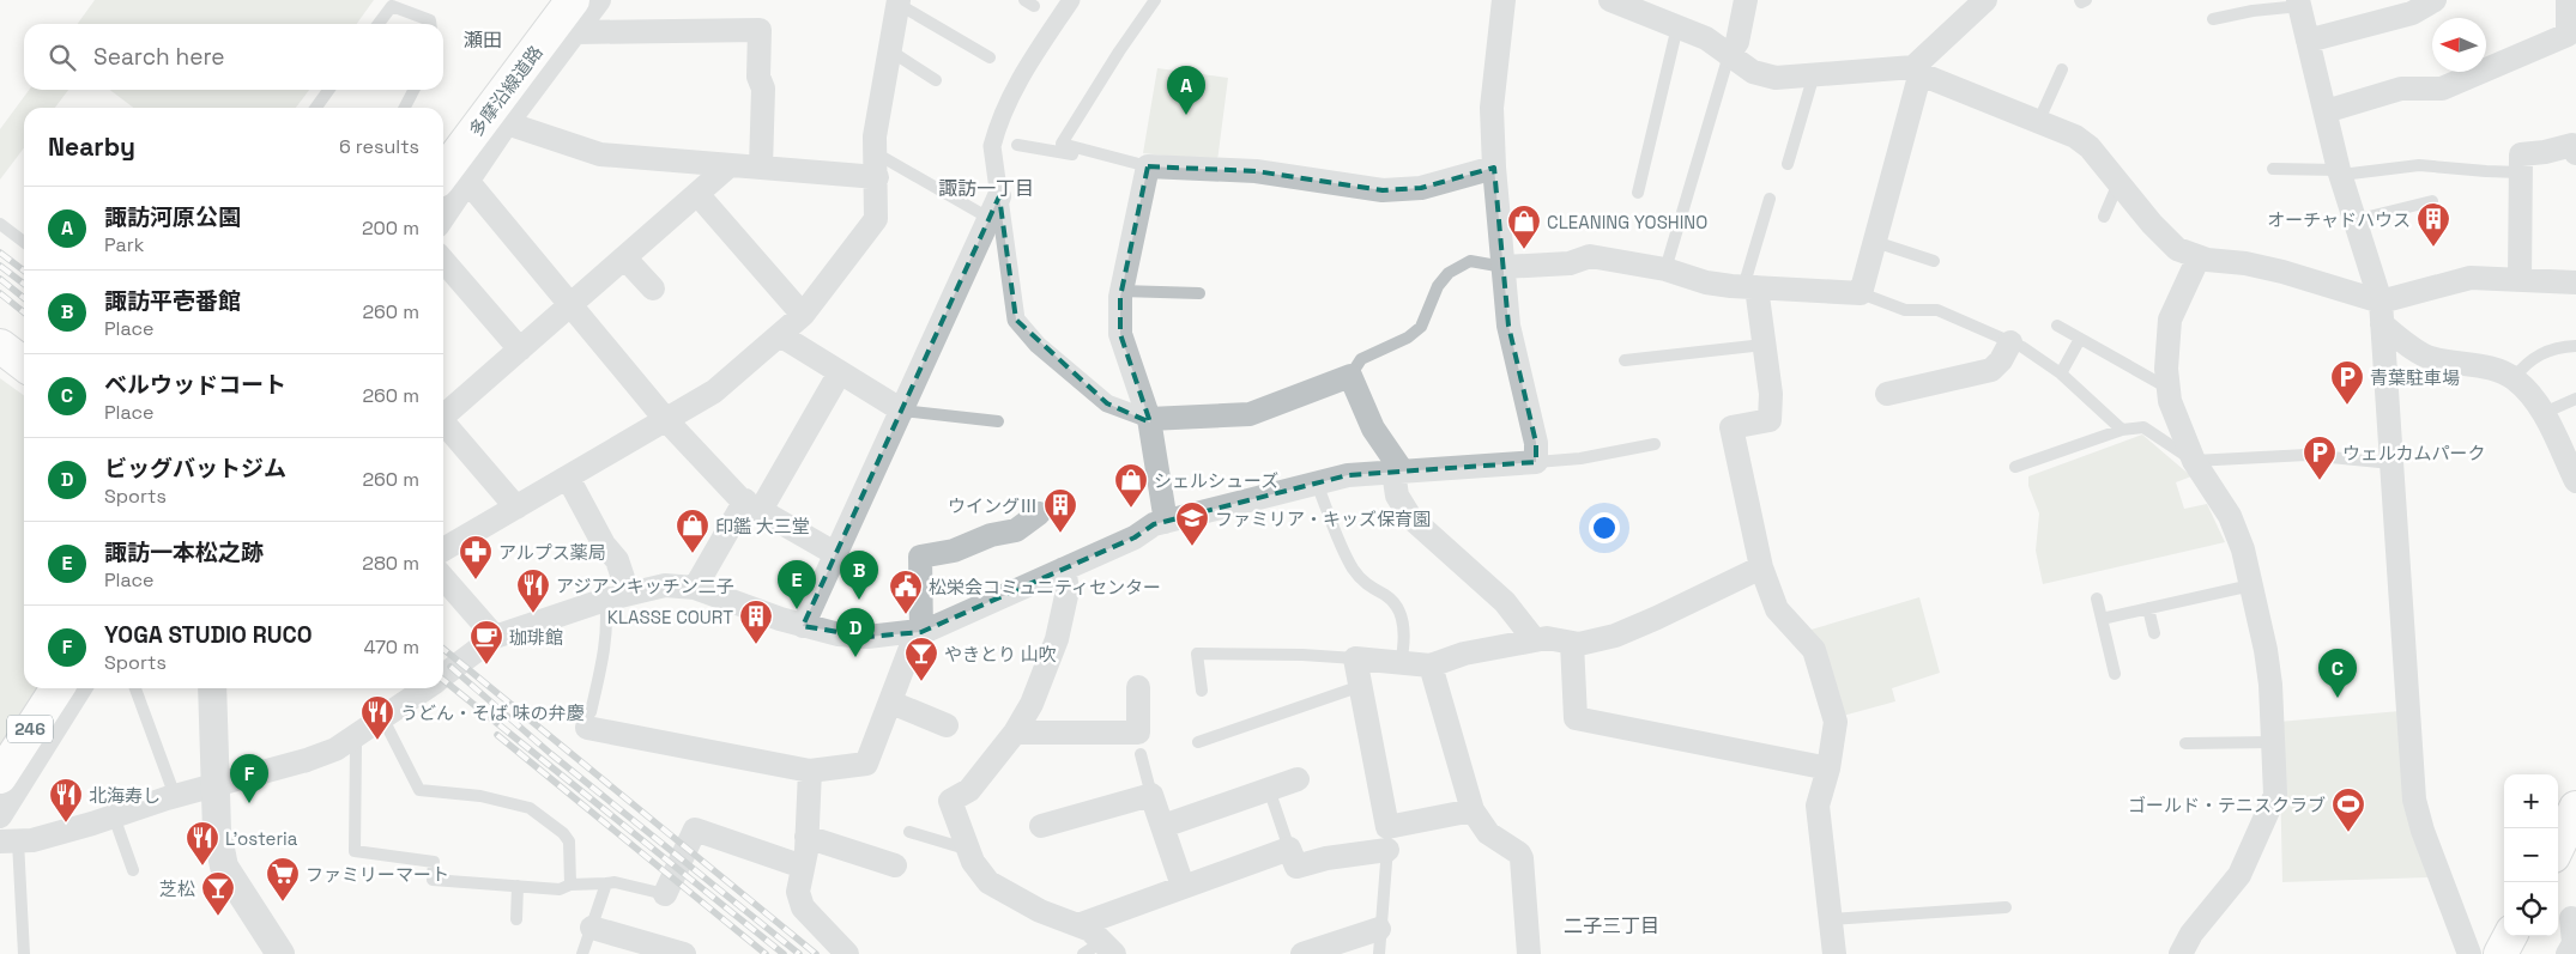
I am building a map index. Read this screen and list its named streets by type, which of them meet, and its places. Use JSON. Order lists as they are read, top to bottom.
{
  "streets": {
    "main road": ["多摩沿線道路", "246"]
  },
  "districts": ["瀬田", "諏訪一丁目", "二子三丁目"],
  "places": {
    "building": ["オーチャドハウス", "ウイングⅢ", "KLASSE COURT"],
    "shop": ["CLEANING YOSHINO", "シェルシューズ", "印鑑 大三堂"],
    "parking": ["青葉駐車場", "ウェルカムパーク"],
    "school or university": ["ファミリア・キッズ保育園"],
    "pharmacy": ["アルプス薬局"],
    "restaurant": [
      "アジアンキッチン二子",
      "うどん・そば 味の弁慶",
      "北海寿し",
      "L'osteria"
    ],
    "public building": ["松栄会コミュニティセンター"],
    "cafe": ["珈琲館"],
    "bar": ["やきとり 山吹", "芝松"],
    "sports": ["ゴールド・テニスクラブ"],
    "supermarket": ["ファミリーマート"]
  },
  "north": "left",
  "page": {
    "search": "Search here",
    "pins": [
      "A",
      "B",
      "E",
      "D",
      "C",
      "F"
    ],
    "heading": ["Nearby", "6 results"],
    "list": [
      {
        "mark": "A",
        "name": "諏訪河原公園",
        "note": "Park",
        "value": "200 m"
      },
      {
        "mark": "B",
        "name": "諏訪平壱番館",
        "note": "Place",
        "value": "260 m"
      },
      {
        "mark": "C",
        "name": "ベルウッドコート",
        "note": "Place",
        "value": "260 m"
      },
      {
        "mark": "D",
        "name": "ビッグバットジム",
        "note": "Sports",
        "value": "260 m"
      },
      {
        "mark": "E",
        "name": "諏訪一本松之跡",
        "note": "Place",
        "value": "280 m"
      },
      {
        "mark": "F",
        "name": "YOGA STUDIO RUCO",
        "note": "Sports",
        "value": "470 m"
      }
    ],
    "map_buttons": ["+", "−"]
  }
}
